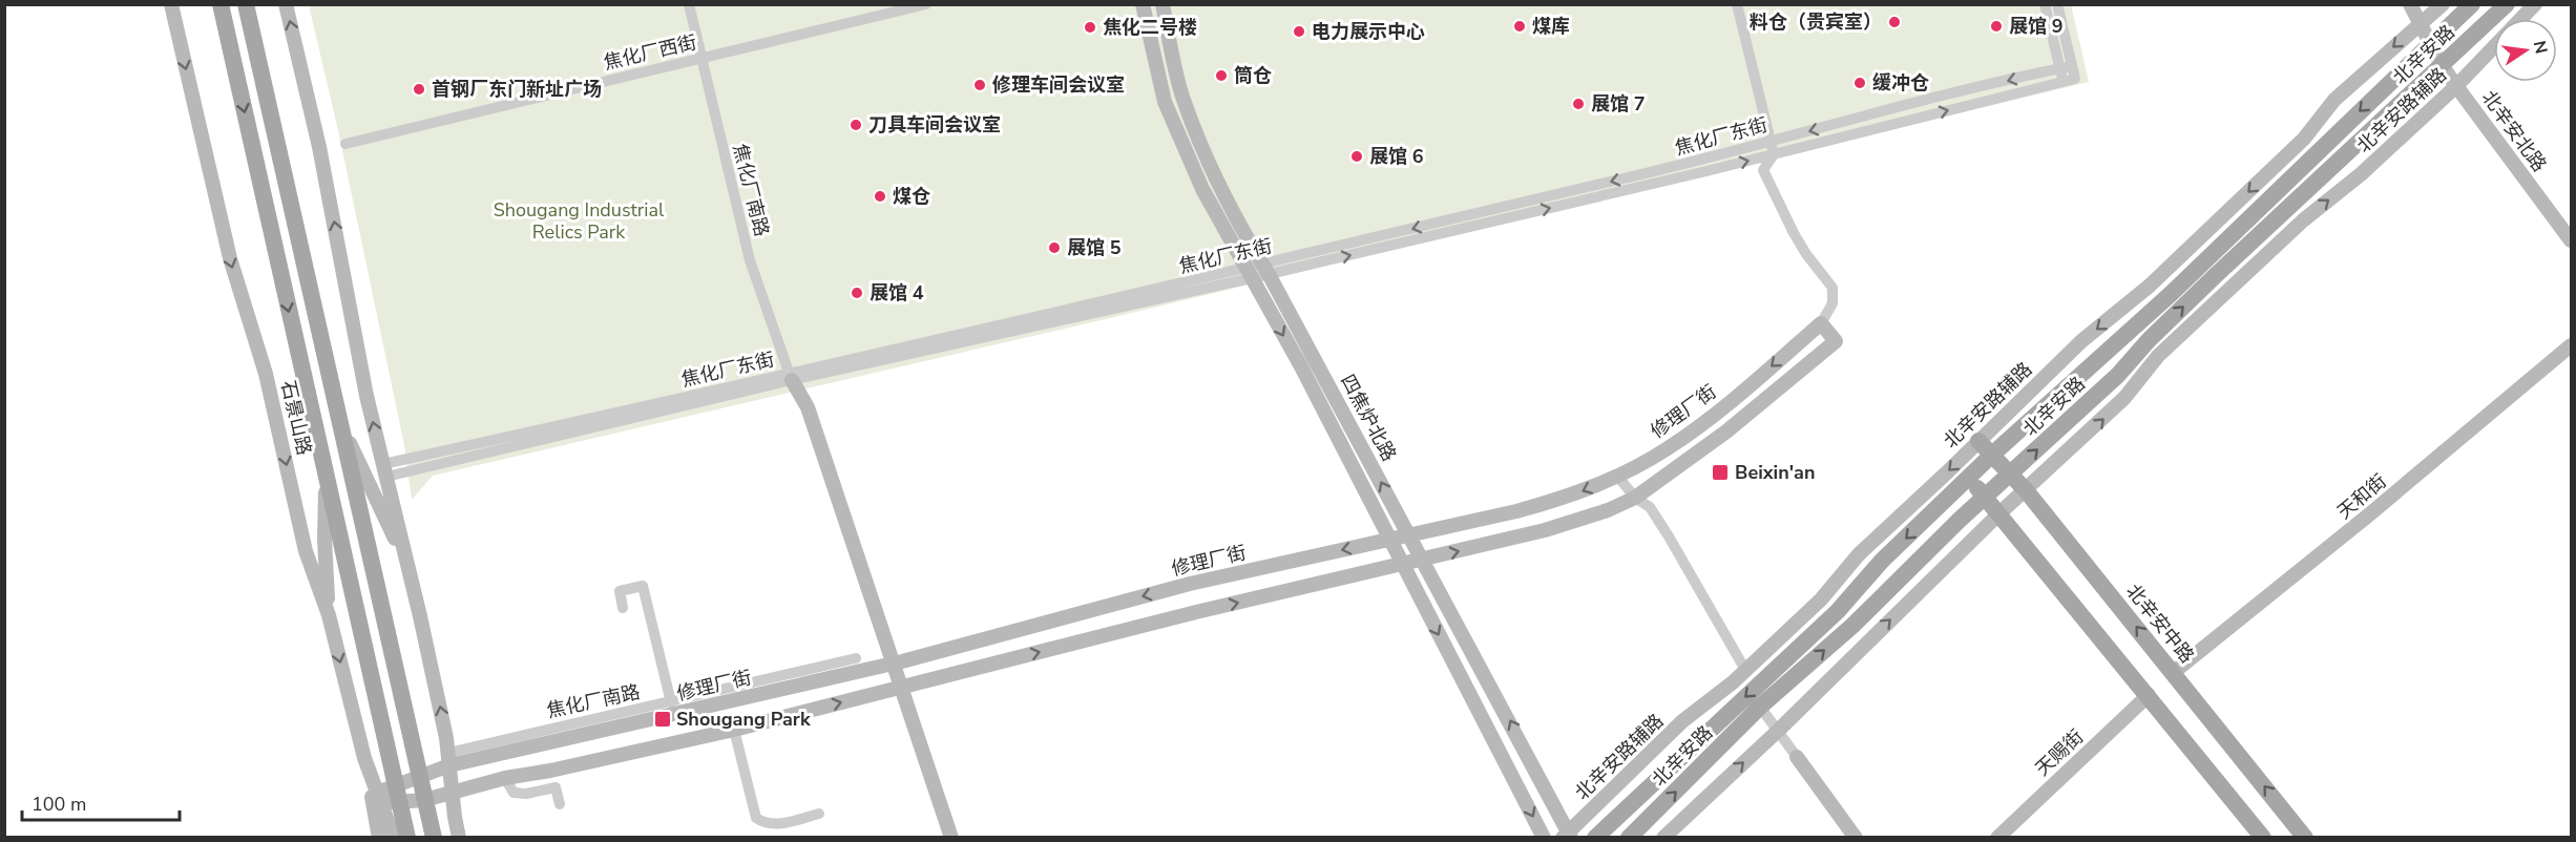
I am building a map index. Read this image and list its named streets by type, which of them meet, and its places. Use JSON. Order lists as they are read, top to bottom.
{
  "streets": {
    "main road": ["北辛安路", "石景山路", "北辛安中路"],
    "street": [
      "焦化厂西街",
      "北辛安路辅路",
      "北辛安北路",
      "焦化厂东街",
      "焦化厂南路",
      "修理厂街",
      "四焦炉北路",
      "天和街",
      "天赐街"
    ]
  },
  "crossings": [
    ["焦化厂西街", "焦化厂南路"],
    ["北辛安路", "北辛安北路"],
    ["北辛安路", "北辛安中路"],
    ["北辛安路辅路", "北辛安北路"],
    ["北辛安路辅路", "四焦炉北路"],
    ["北辛安路辅路", "北辛安中路"],
    ["焦化厂东街", "焦化厂南路"],
    ["焦化厂东街", "四焦炉北路"],
    ["焦化厂南路", "修理厂街"],
    ["修理厂街", "石景山路"],
    ["修理厂街", "四焦炉北路"],
    ["天和街", "北辛安中路"]
  ],
  "parks": ["Shougang Industrial Relics Park"],
  "places": {
    "other": [
      "料仓（贵宾室）",
      "煤库",
      "展馆 9",
      "焦化二号楼",
      "电力展示中心",
      "筒仓",
      "缓冲仓",
      "修理车间会议室",
      "首钢厂东门新址广场",
      "展馆 7",
      "刀具车间会议室",
      "展馆 6",
      "煤仓",
      "展馆 5",
      "展馆 4"
    ],
    "transit": ["Beixin'an", "Shougang Park"]
  },
  "scale_bar": "100 m",
  "north": "right"
}
